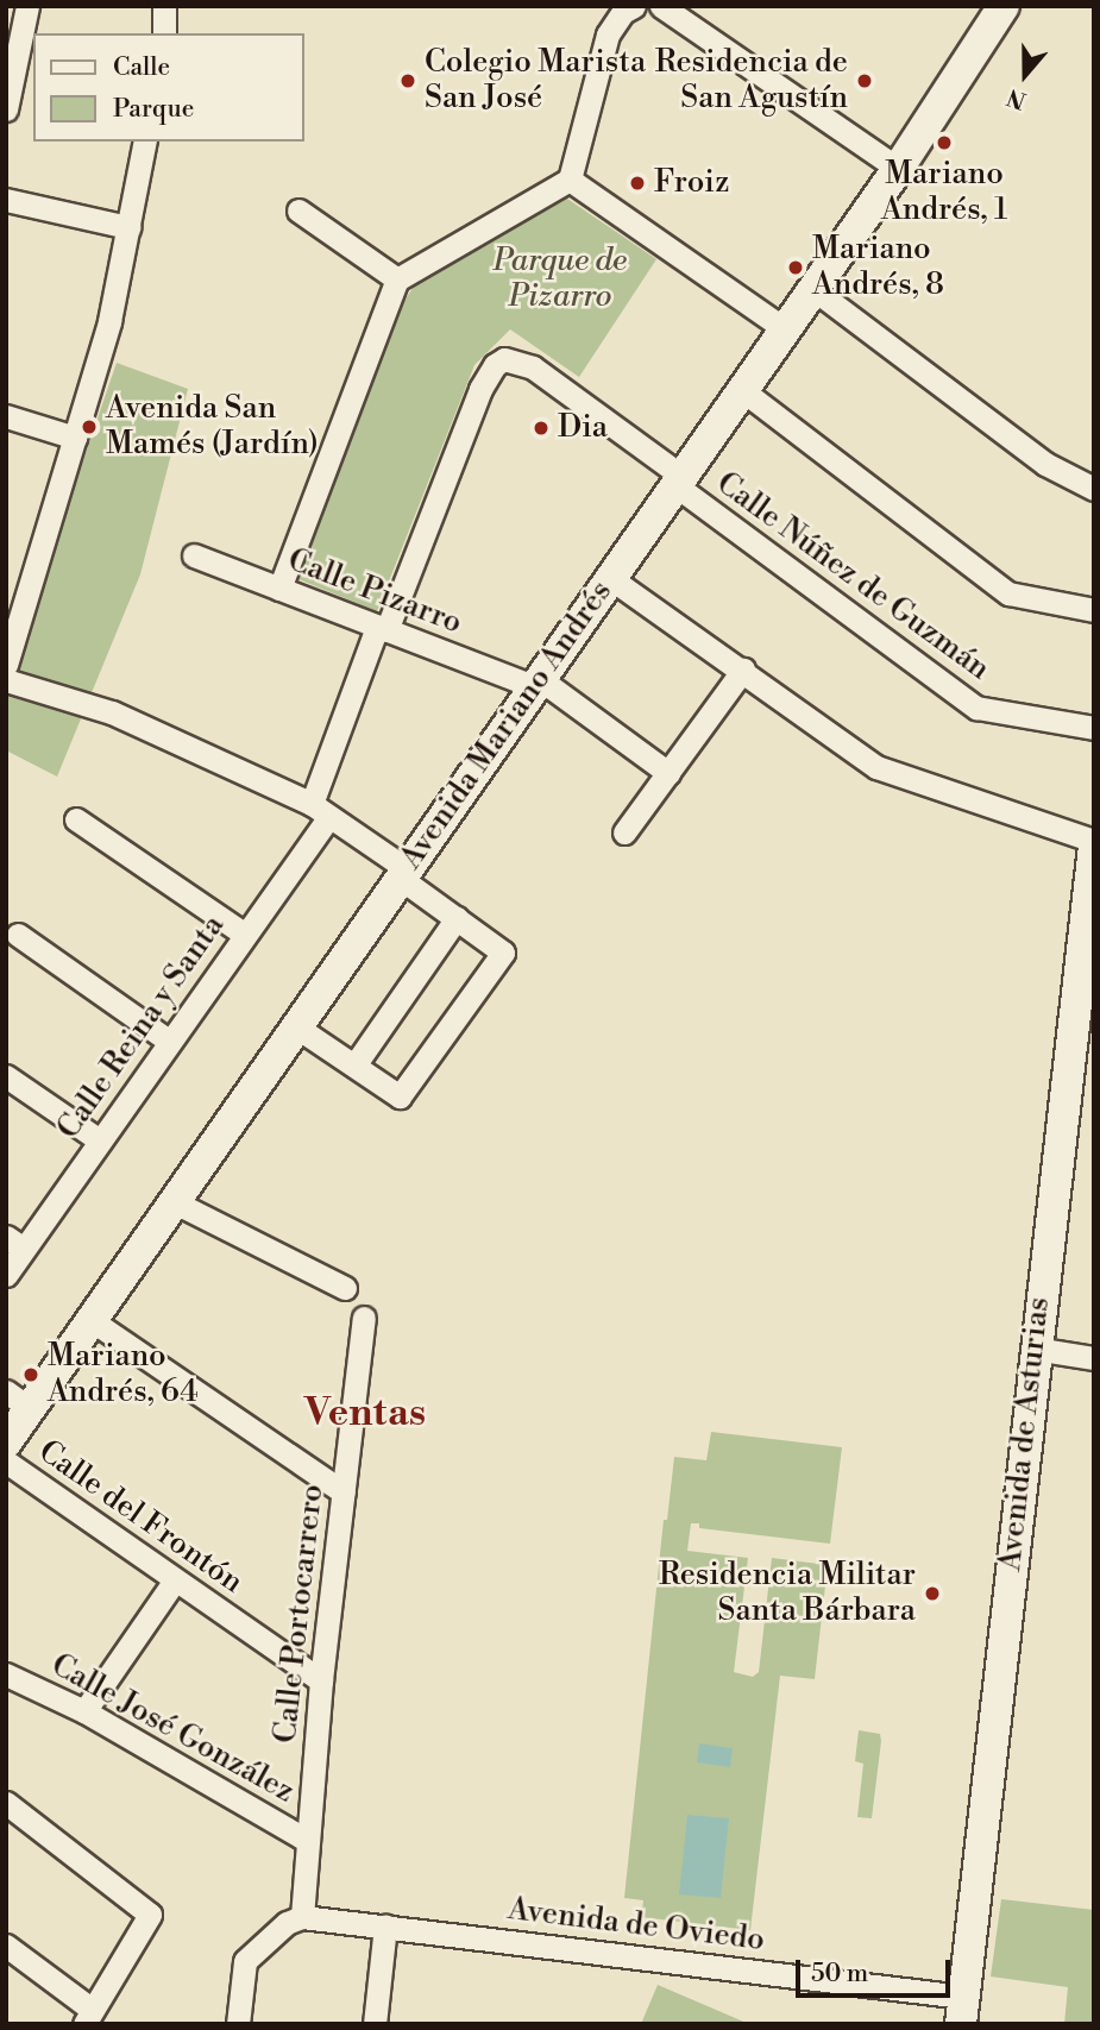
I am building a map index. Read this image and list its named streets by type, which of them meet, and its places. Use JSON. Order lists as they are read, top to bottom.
{
  "streets": {
    "main road": ["Avenida Mariano Andrés", "Avenida de Asturias"],
    "street": [
      "Calle Núñez de Guzmán",
      "Calle Pizarro",
      "Calle Reina y Santa",
      "Calle del Frontón",
      "Calle Portocarrero",
      "Calle José González",
      "Avenida de Oviedo"
    ]
  },
  "crossings": [
    ["Calle Núñez de Guzmán", "Avenida Mariano Andrés"],
    ["Calle Núñez de Guzmán", "Calle Reina y Santa"],
    ["Calle Pizarro", "Avenida Mariano Andrés"],
    ["Calle Pizarro", "Calle Reina y Santa"],
    ["Avenida de Asturias", "Avenida de Oviedo"],
    ["Calle del Frontón", "Calle Portocarrero"],
    ["Calle Portocarrero", "Calle José González"],
    ["Calle Portocarrero", "Avenida de Oviedo"]
  ],
  "districts": ["Ventas"],
  "parks": ["Parque de Pizarro"],
  "places": [
    "Colegio Marista San José",
    "Residencia de San Agustín",
    "Mariano Andrés, 1",
    "Froiz",
    "Mariano Andrés, 8",
    "Avenida San Mamés (Jardín)",
    "Dia",
    "Mariano Andrés, 64",
    "Residencia Militar Santa Bárbara"
  ],
  "legend": ["Calle", "Parque"],
  "scale_bar": "50 m",
  "north": "bottom"
}
